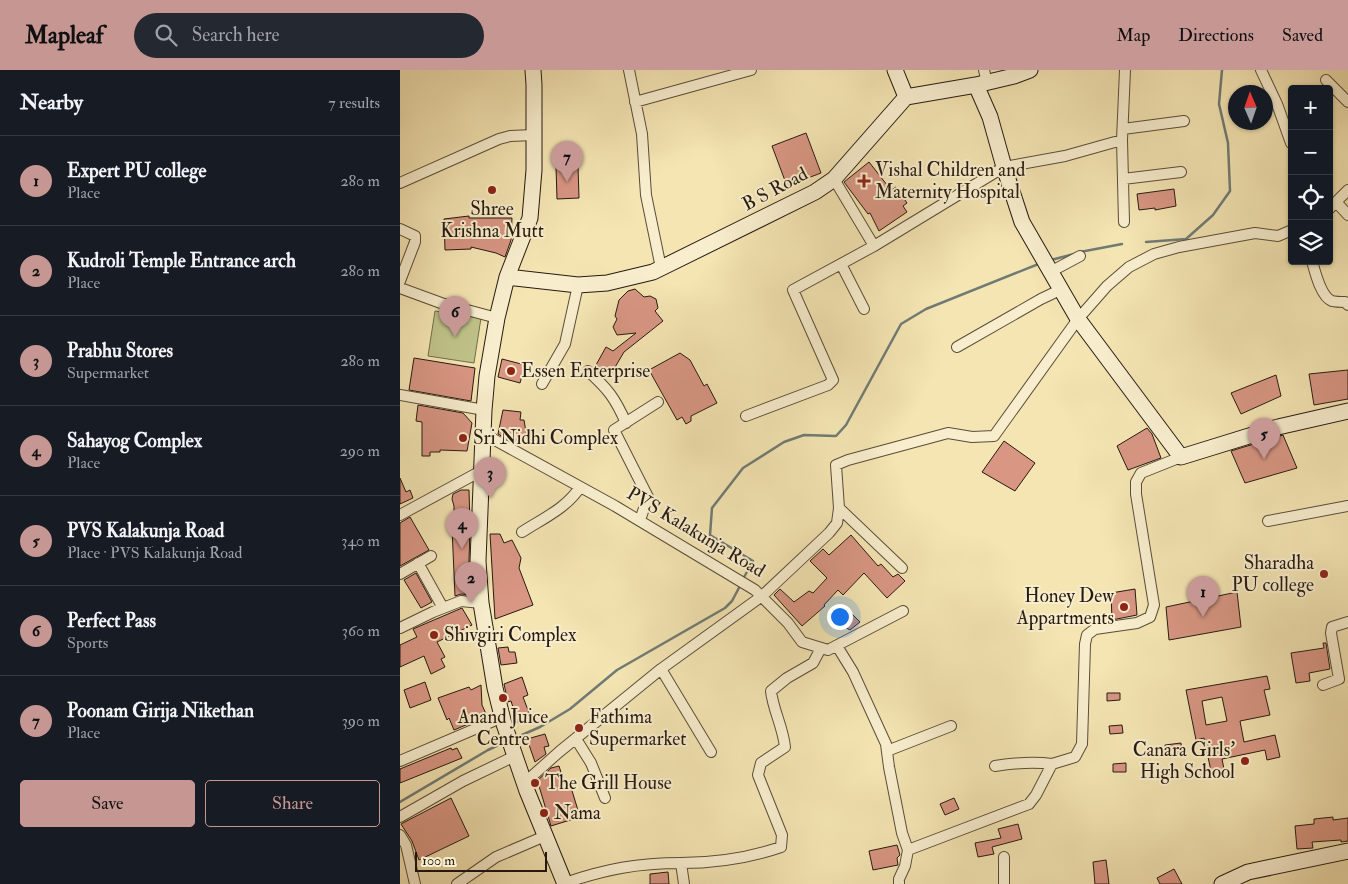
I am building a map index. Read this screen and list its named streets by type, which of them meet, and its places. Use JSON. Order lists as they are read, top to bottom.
{
  "streets": {
    "street": ["B S Road", "PVS Kalakunja Road"]
  },
  "places": {
    "health": ["Vishal Children and Maternity Hospital"],
    "other": [
      "Shree Krishna Mutt",
      "Essen Enterprise",
      "Sri Nidhi Complex",
      "Sharadha PU college",
      "Honey Dew Appartments",
      "Shivgiri Complex",
      "Anand Juice Centre",
      "Fathima Supermarket",
      "Canara Girls' High School",
      "The Grill House",
      "Nama"
    ]
  },
  "scale_bar": "100 m",
  "north": "top",
  "page": {
    "header": "Mapleaf",
    "search": "Search here",
    "nav": ["Map", "Directions", "Saved"],
    "heading": ["Nearby", "7 results"],
    "map_buttons": ["+", "−"],
    "list": [
      {
        "mark": "1",
        "name": "Expert PU college",
        "note": "Place",
        "value": "280 m"
      },
      {
        "mark": "2",
        "name": "Kudroli Temple Entrance arch",
        "note": "Place",
        "value": "280 m"
      },
      {
        "mark": "3",
        "name": "Prabhu Stores",
        "note": "Supermarket",
        "value": "280 m"
      },
      {
        "mark": "4",
        "name": "Sahayog Complex",
        "note": "Place",
        "value": "290 m"
      },
      {
        "mark": "5",
        "name": "PVS Kalakunja Road",
        "note": "Place · PVS Kalakunja Road",
        "value": "340 m"
      },
      {
        "mark": "6",
        "name": "Perfect Pass",
        "note": "Sports",
        "value": "360 m"
      },
      {
        "mark": "7",
        "name": "Poonam Girija Nikethan",
        "note": "Place",
        "value": "390 m"
      }
    ],
    "pins": [
      "7",
      "6",
      "5",
      "3",
      "4",
      "2",
      "1"
    ],
    "buttons": ["Save", "Share"],
    "scale": "100 m"
  }
}
